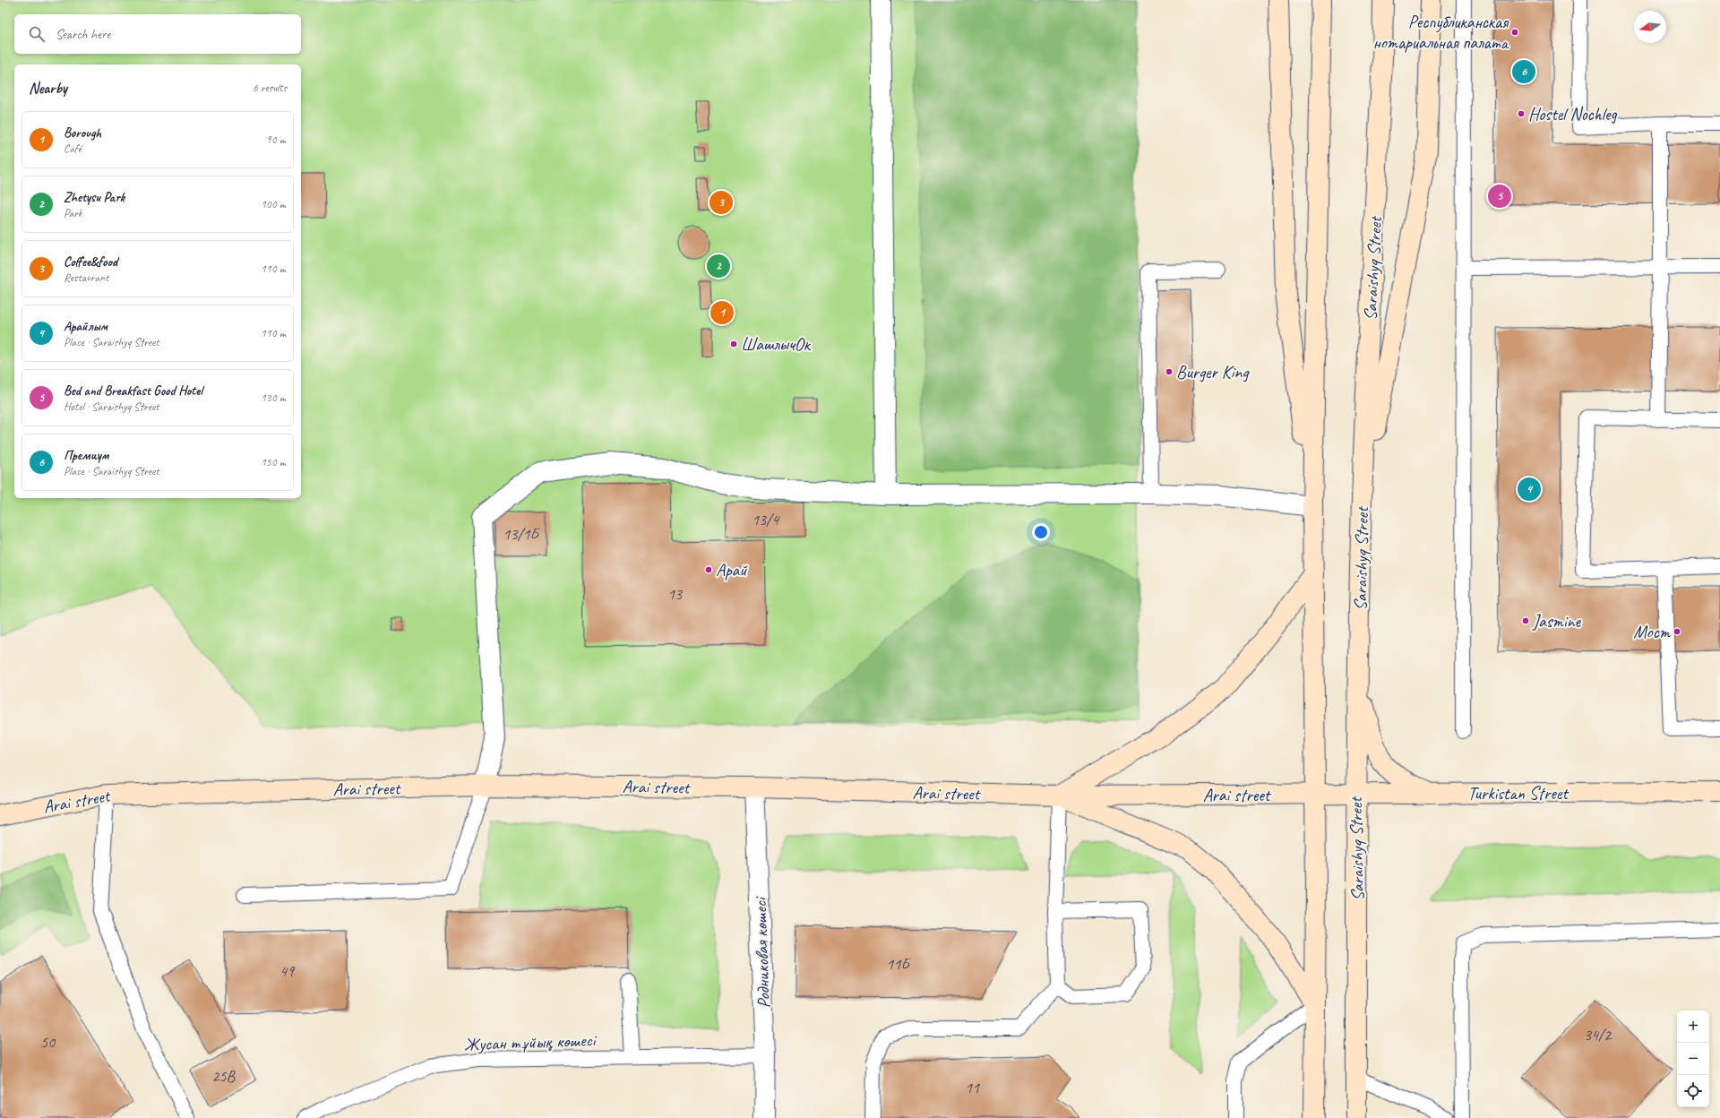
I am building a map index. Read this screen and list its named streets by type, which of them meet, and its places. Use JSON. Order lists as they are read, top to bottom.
{
  "streets": {
    "main road": ["Saraishyq Street", "Arai street", "Turkistan Street"],
    "street": ["Родниковая көшесі"],
    "lane": ["Жусан тұйық көшесі"]
  },
  "crossings": [
    ["Saraishyq Street", "Turkistan Street"],
    ["Arai street", "Turkistan Street"],
    ["Arai street", "Родниковая көшесі"],
    ["Родниковая көшесі", "Жусан тұйық көшесі"]
  ],
  "places": [
    "Республиканская нотариальная палата",
    "Hostel Nochleg",
    "ШашлычОк",
    "Burger King",
    "Арай",
    "Jasmine",
    "Мост"
  ],
  "house_numbers": [
    "13/4",
    "13/1Б",
    "13",
    "11Б",
    "49",
    "34/2",
    "50",
    "25В",
    "11"
  ],
  "north": "left",
  "page": {
    "search": "Search here",
    "pins": [
      "6",
      "5",
      "3",
      "2",
      "1",
      "4"
    ],
    "heading": ["Nearby", "6 results"],
    "list": [
      {
        "mark": "1",
        "name": "Borough",
        "note": "Café",
        "value": "90 m"
      },
      {
        "mark": "2",
        "name": "Zhetysu Park",
        "note": "Park",
        "value": "100 m"
      },
      {
        "mark": "3",
        "name": "Coffee&food",
        "note": "Restaurant",
        "value": "110 m"
      },
      {
        "mark": "4",
        "name": "Арайлым",
        "note": "Place · Saraishyq Street",
        "value": "110 m"
      },
      {
        "mark": "5",
        "name": "Bed and Breakfast Good Hotel",
        "note": "Hotel · Saraishyq Street",
        "value": "130 m"
      },
      {
        "mark": "6",
        "name": "Премиум",
        "note": "Place · Saraishyq Street",
        "value": "150 m"
      }
    ],
    "map_buttons": ["+", "−"]
  }
}
